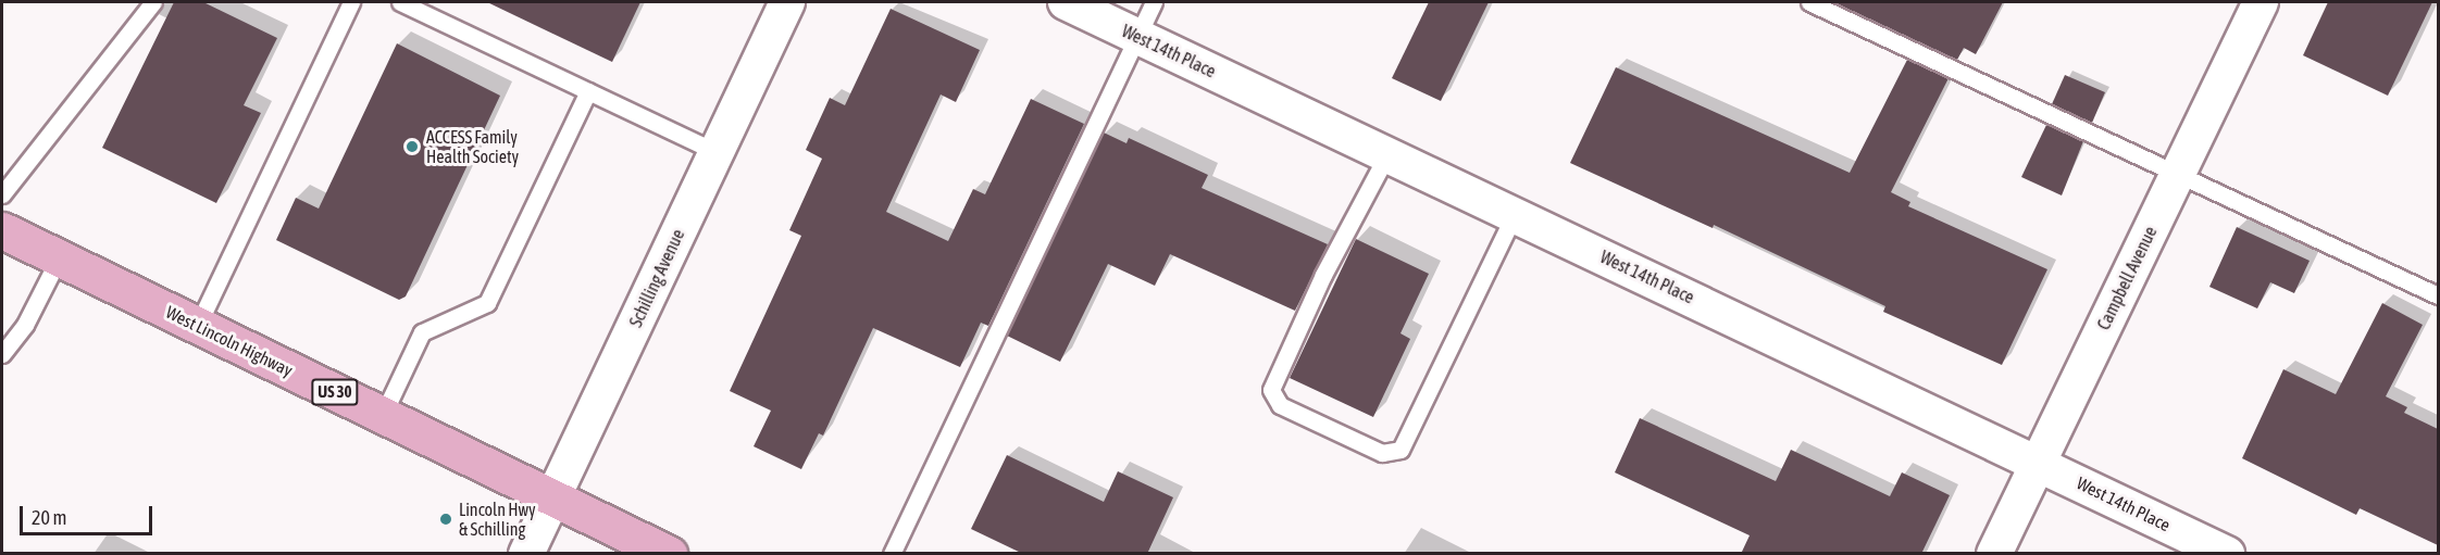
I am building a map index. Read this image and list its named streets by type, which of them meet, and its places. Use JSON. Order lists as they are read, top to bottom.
{
  "streets": {
    "main road": ["West Lincoln Highway", "US 30"],
    "street": ["West 14th Place", "Schilling Avenue", "Campbell Avenue"]
  },
  "crossings": [
    ["West 14th Place", "Campbell Avenue"],
    ["Schilling Avenue", "West Lincoln Highway"]
  ],
  "places": ["ACCESS Family Health Society", "Lincoln Hwy & Schilling"],
  "scale_bar": "20 m"
}
